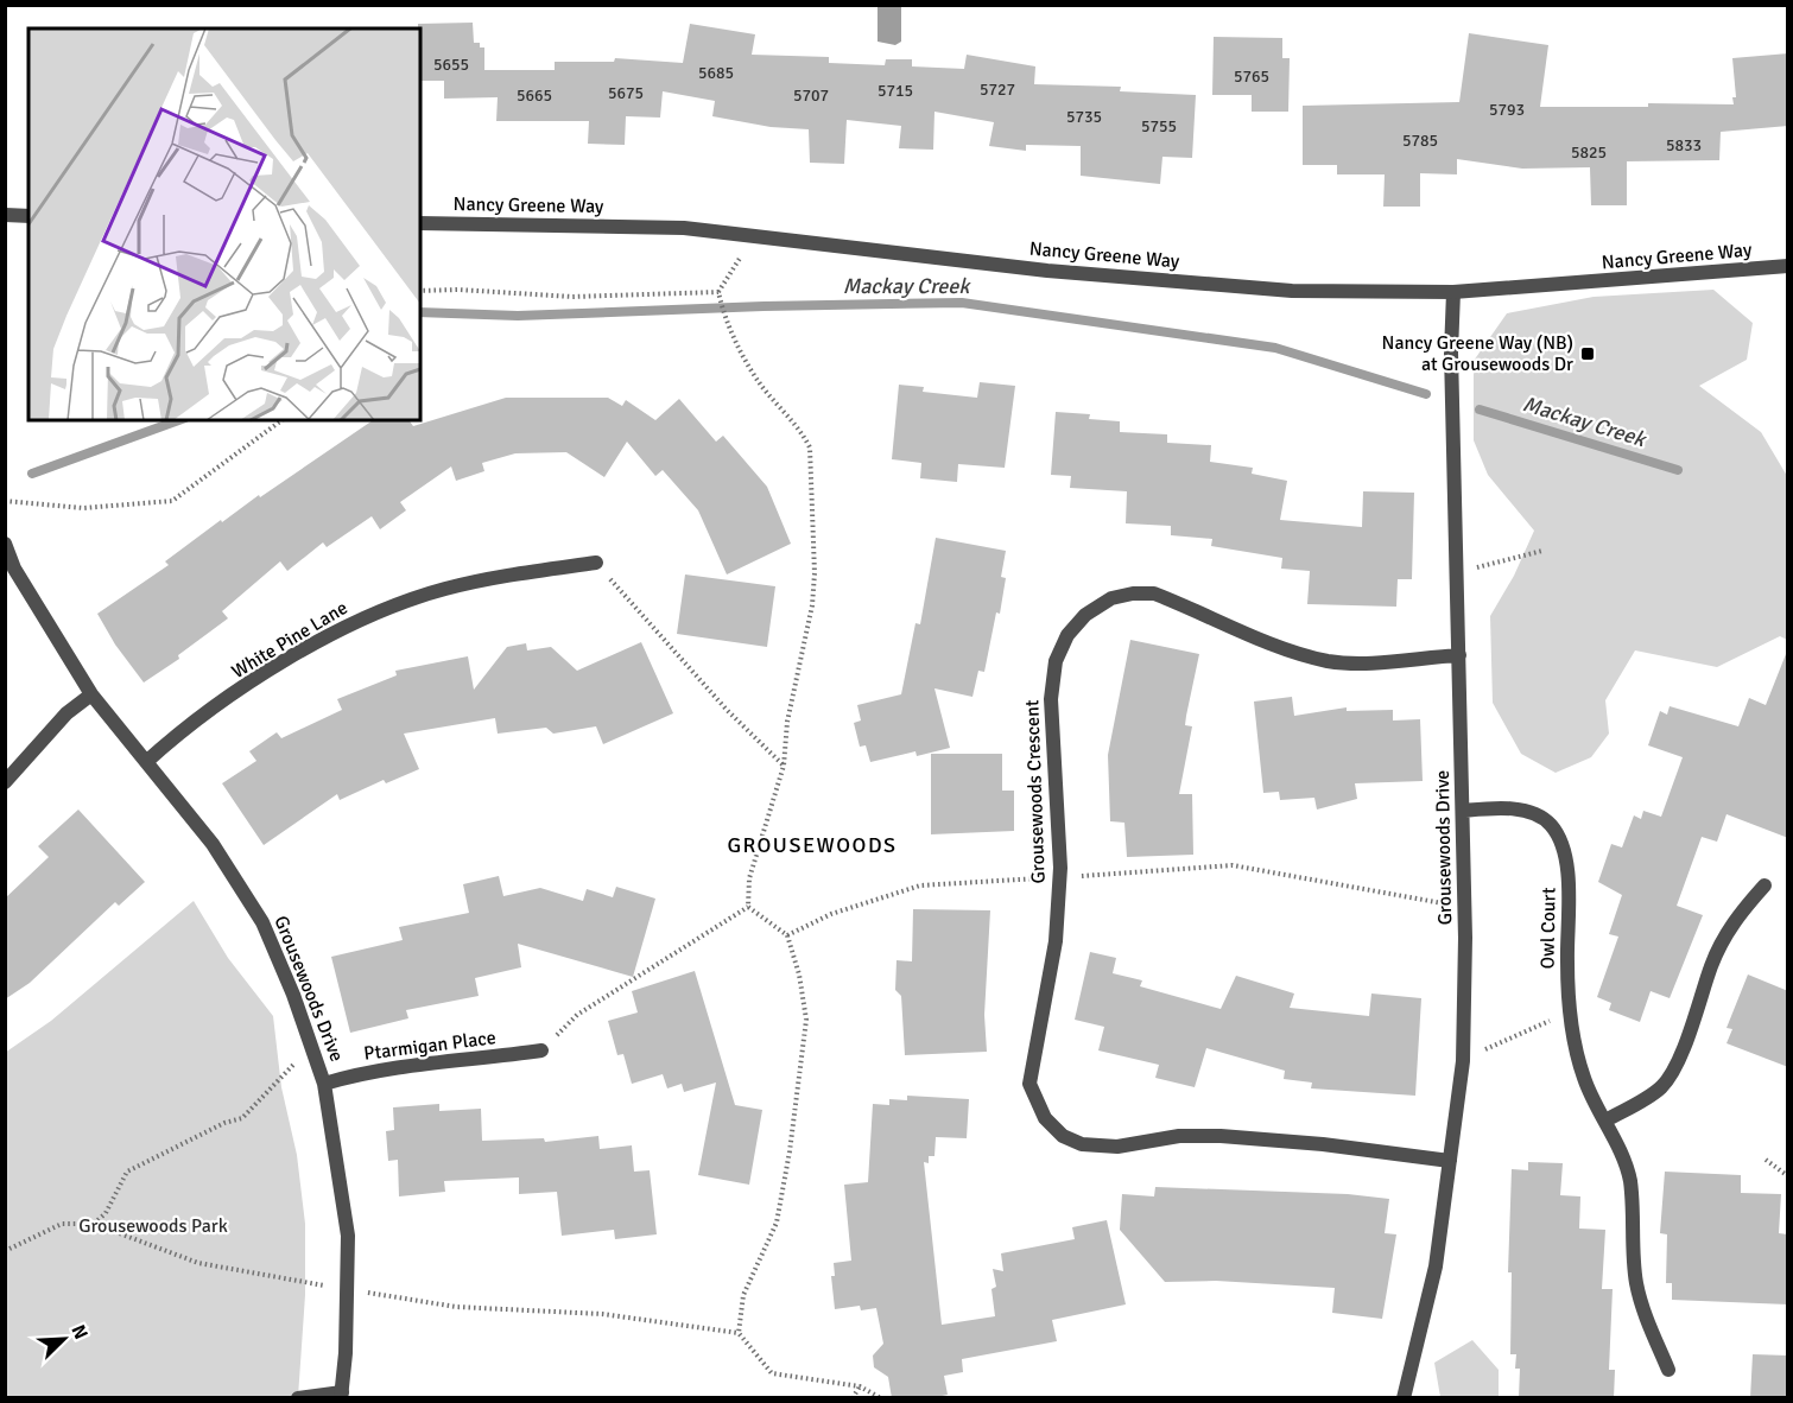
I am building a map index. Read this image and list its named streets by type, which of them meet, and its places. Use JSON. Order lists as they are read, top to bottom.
{
  "streets": {
    "street": [
      "Nancy Greene Way",
      "White Pine Lane",
      "Grousewoods Crescent",
      "Grousewoods Drive",
      "Owl Court",
      "Ptarmigan Place"
    ]
  },
  "crossings": [
    ["Nancy Greene Way", "Grousewoods Drive"],
    ["White Pine Lane", "Grousewoods Drive"],
    ["Grousewoods Crescent", "Grousewoods Drive"],
    ["Grousewoods Drive", "Owl Court"],
    ["Grousewoods Drive", "Ptarmigan Place"]
  ],
  "districts": ["GROUSEWOODS"],
  "water": ["Mackay Creek"],
  "parks": ["Grousewoods Park"],
  "places": {
    "transit": ["Nancy Greene Way (NB) at Grousewoods Dr"]
  },
  "house_numbers": [
    "5655",
    "5685",
    "5765",
    "5727",
    "5715",
    "5675",
    "5665",
    "5707",
    "5793",
    "5735",
    "5755",
    "5785",
    "5833",
    "5825"
  ],
  "north": "top right"
}
